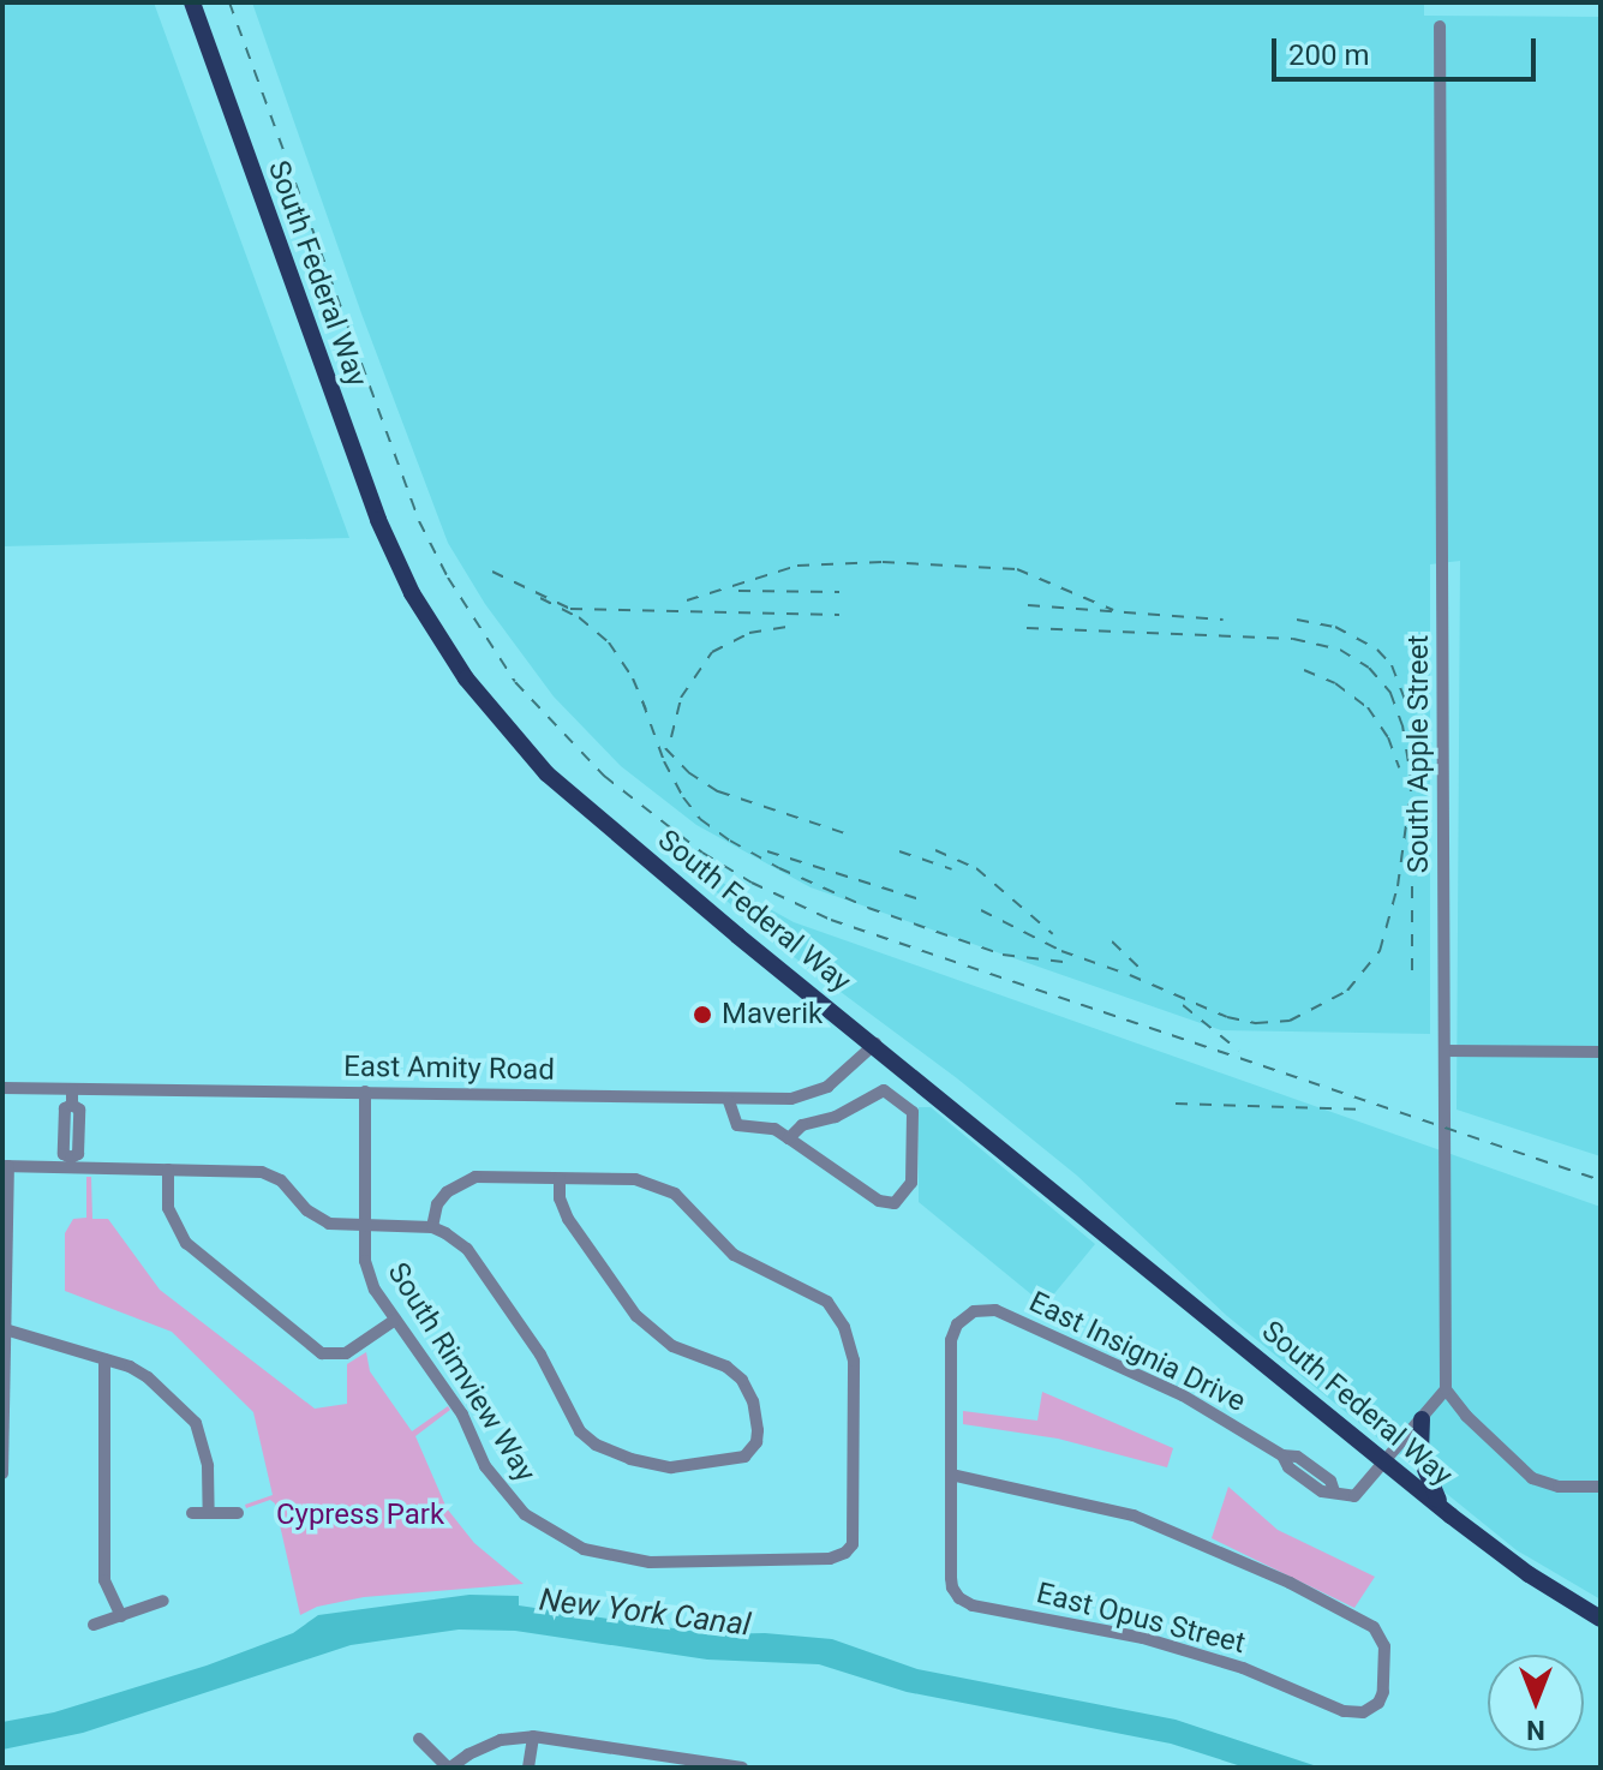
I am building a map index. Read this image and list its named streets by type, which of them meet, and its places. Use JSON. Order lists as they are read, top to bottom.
{
  "streets": {
    "main road": ["South Federal Way"],
    "street": [
      "South Apple Street",
      "East Amity Road",
      "East Insignia Drive",
      "South Rimview Way",
      "East Opus Street"
    ]
  },
  "crossings": [
    ["South Federal Way", "East Amity Road"],
    ["South Federal Way", "East Insignia Drive"],
    ["East Amity Road", "South Rimview Way"],
    ["East Insignia Drive", "East Opus Street"]
  ],
  "water": ["New York Canal"],
  "parks": ["Cypress Park"],
  "places": ["Maverik"],
  "scale_bar": "200 m",
  "north": "bottom"
}
